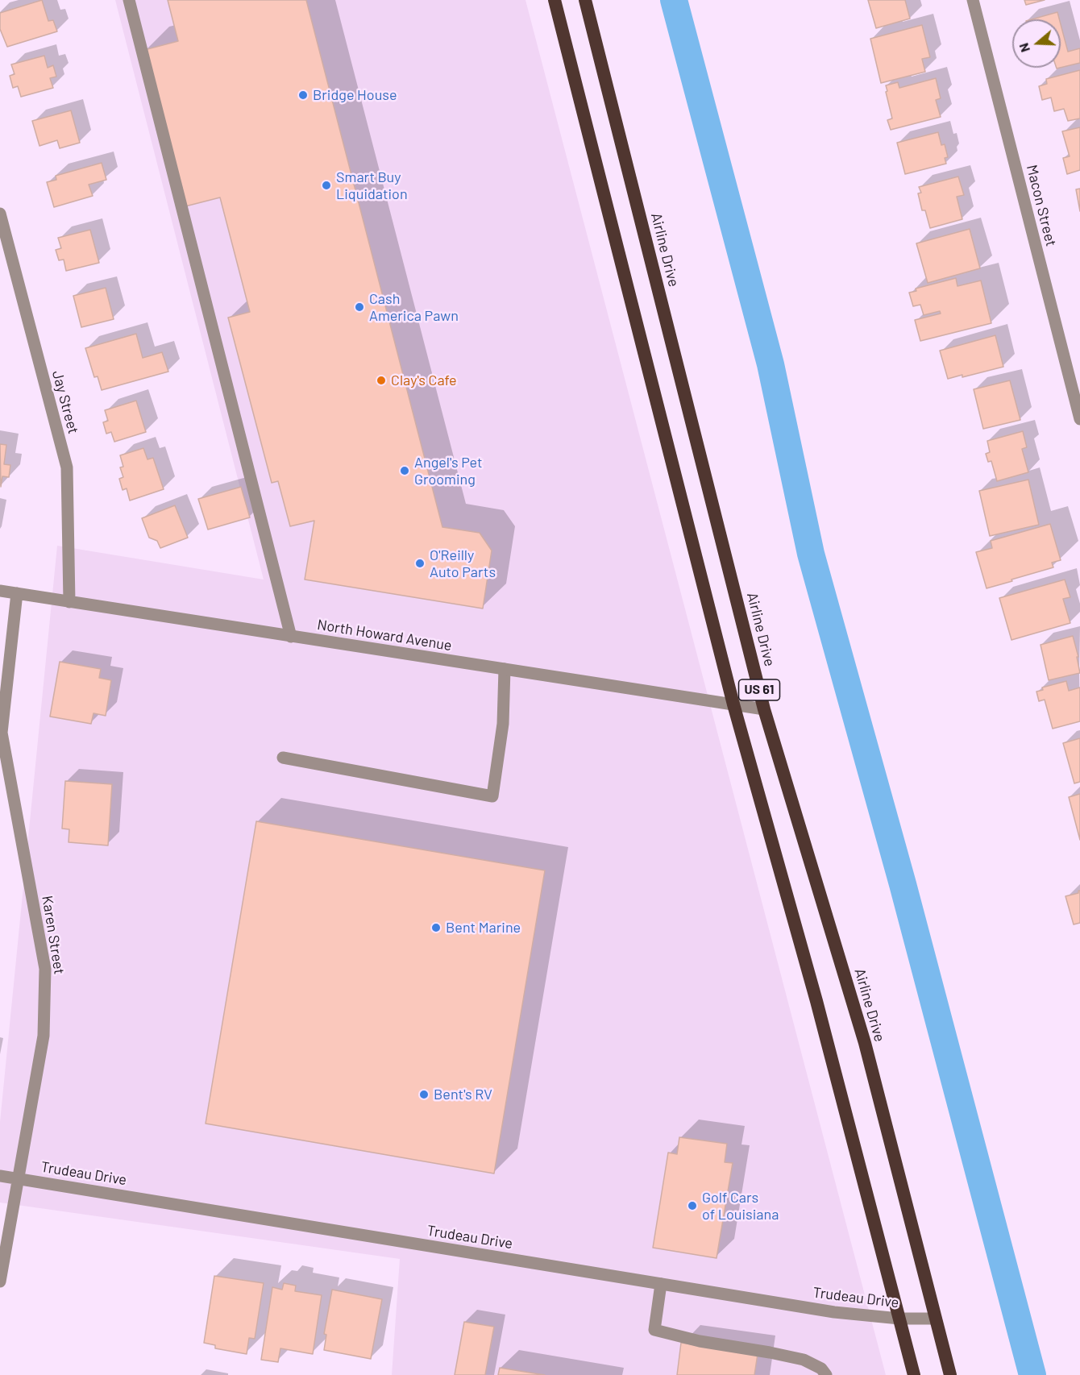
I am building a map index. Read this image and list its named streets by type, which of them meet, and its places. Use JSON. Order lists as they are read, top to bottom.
{
  "streets": {
    "highway": ["Airline Drive", "US 61"],
    "street": [
      "Macon Street",
      "Jay Street",
      "North Howard Avenue",
      "Karen Street",
      "Trudeau Drive"
    ]
  },
  "crossings": [
    ["Airline Drive", "North Howard Avenue"],
    ["Airline Drive", "Trudeau Drive"],
    ["Jay Street", "North Howard Avenue"],
    ["North Howard Avenue", "US 61"],
    ["North Howard Avenue", "Karen Street"],
    ["US 61", "Trudeau Drive"],
    ["Karen Street", "Trudeau Drive"]
  ],
  "places": [
    "Bridge House",
    "Smart Buy Liquidation",
    "Cash America Pawn",
    "Clay's Cafe",
    "Angel's Pet Grooming",
    "O'Reilly Auto Parts",
    "Bent Marine",
    "Bent's RV",
    "Golf Cars of Louisiana"
  ],
  "north": "left"
}
